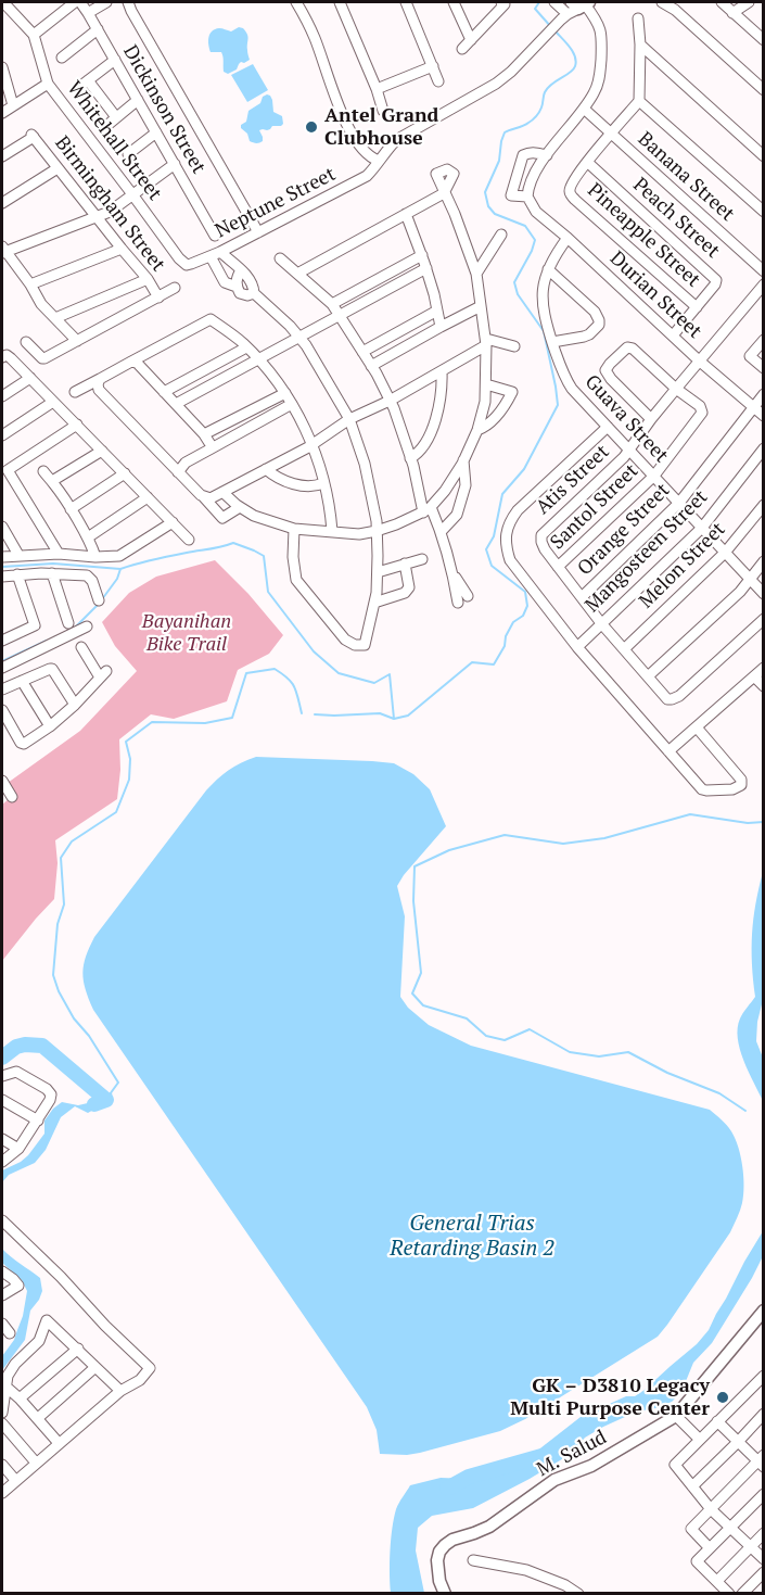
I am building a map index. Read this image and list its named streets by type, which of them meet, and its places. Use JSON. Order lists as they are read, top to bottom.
{
  "streets": {
    "street": [
      "Dickinson Street",
      "Whitehall Street",
      "Banana Street",
      "Neptune Street",
      "Birmingham Street",
      "Peach Street",
      "Pineapple Street",
      "Durian Street",
      "Guava Street",
      "Atis Street",
      "Santol Street",
      "Orange Street",
      "Mangosteen Street",
      "Melon Street",
      "M. Salud"
    ]
  },
  "crossings": [
    ["Whitehall Street", "Neptune Street"],
    ["Banana Street", "Pineapple Street"],
    ["Peach Street", "Pineapple Street"],
    ["Peach Street", "Durian Street"],
    ["Durian Street", "Guava Street"],
    ["Durian Street", "Atis Street"],
    ["Durian Street", "Orange Street"],
    ["Guava Street", "Atis Street"],
    ["Guava Street", "Santol Street"],
    ["Guava Street", "Orange Street"],
    ["Guava Street", "Mangosteen Street"],
    ["Guava Street", "Melon Street"],
    ["Atis Street", "Santol Street"],
    ["Atis Street", "Orange Street"],
    ["Atis Street", "Mangosteen Street"],
    ["Atis Street", "Melon Street"]
  ],
  "water": ["General Trias Retarding Basin 2"],
  "parks": ["Bayanihan Bike Trail"],
  "places": ["Antel Grand Clubhouse", "GK – D3810 Legacy Multi Purpose Center"]
}
